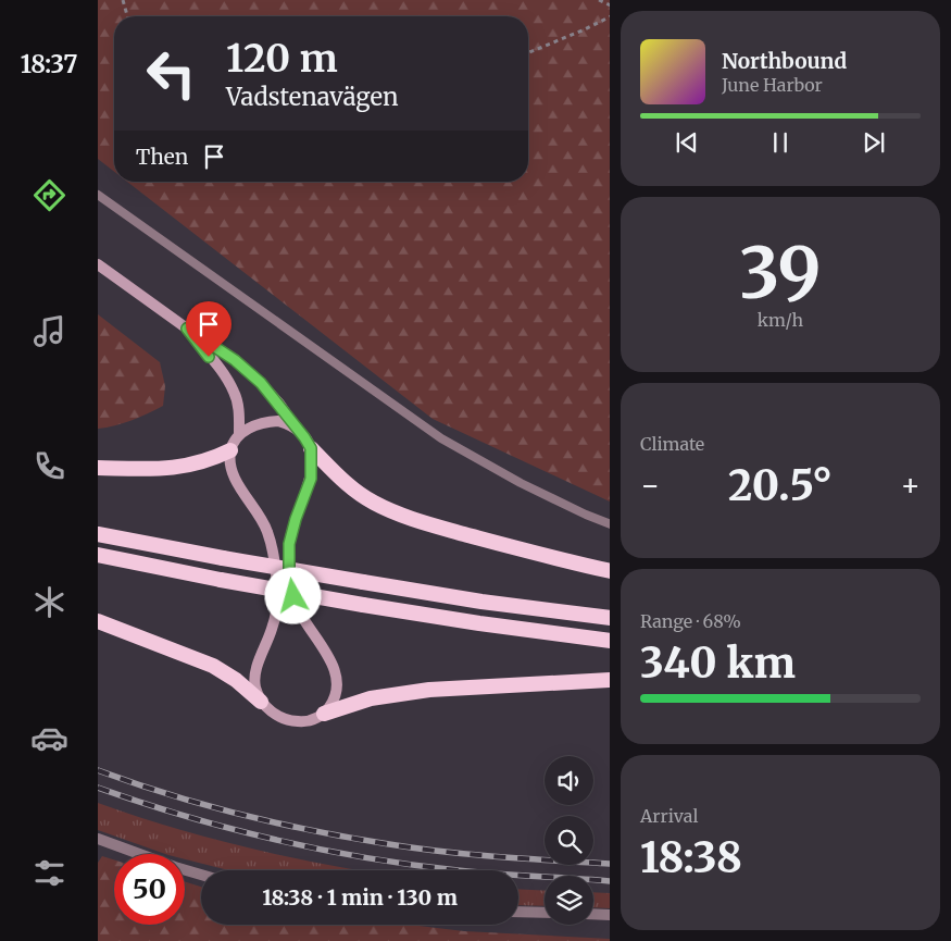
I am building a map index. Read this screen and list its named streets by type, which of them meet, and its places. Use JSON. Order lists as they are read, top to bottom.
{
  "page": {
    "tabs": "18:37",
    "turn": ["120 m", "Vadstenavägen"],
    "song": ["Northbound", "June Harbor"],
    "then": "Then",
    "tile": [
      ["39", "km/h"],
      "Climate",
      ["Range · 68%", "340 km"],
      ["Arrival", "18:38"]
    ],
    "heat": ["−", "20.5°", "+"],
    "limit": "50",
    "trip": "18:38 · 1 min · 130 m"
  }
}
